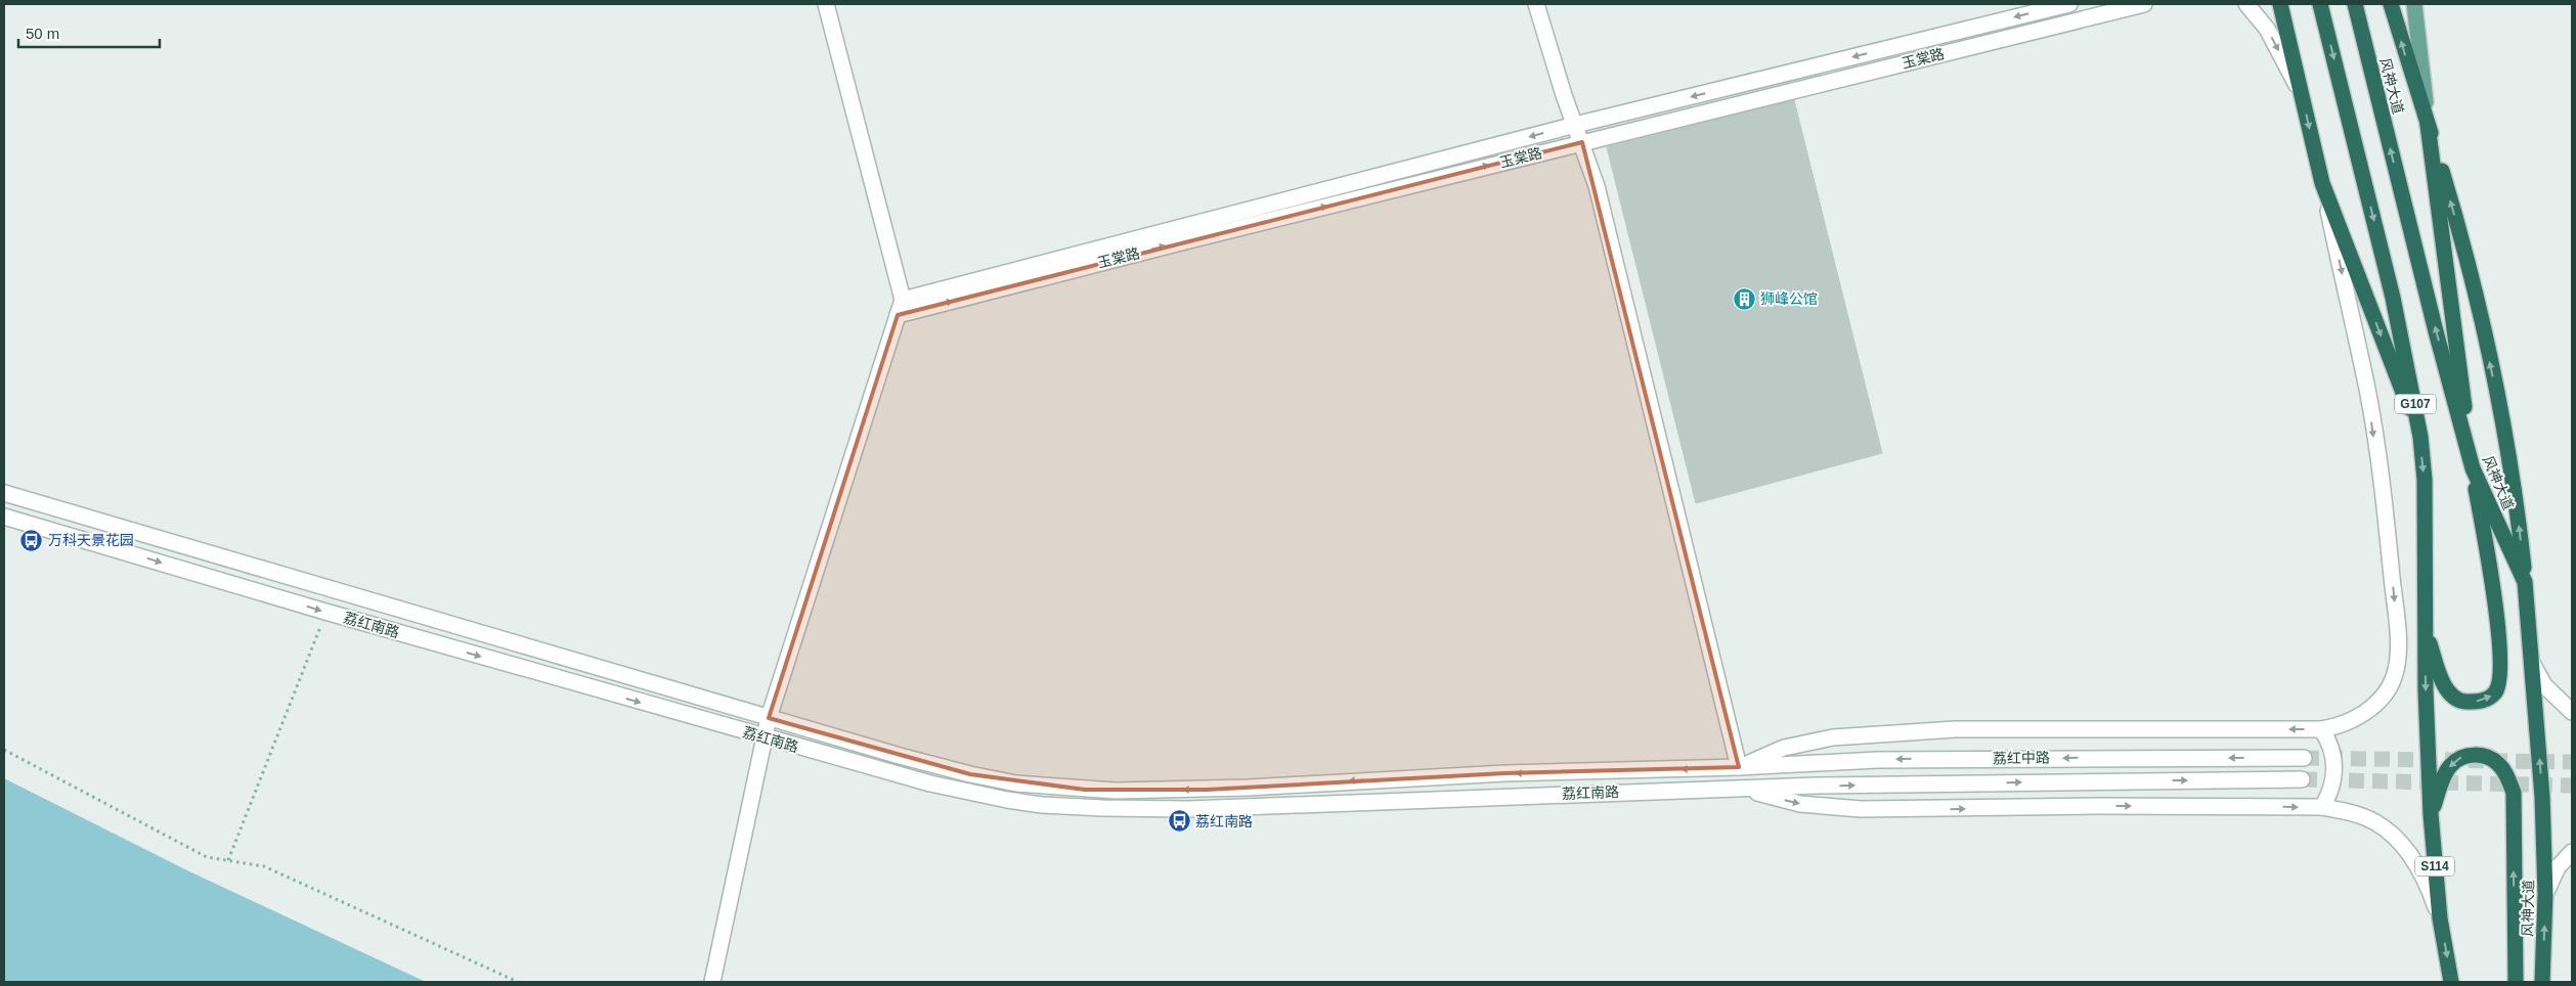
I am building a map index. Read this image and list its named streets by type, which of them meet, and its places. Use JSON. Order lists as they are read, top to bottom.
{
  "streets": {
    "highway": ["风神大道", "G107", "S114"],
    "street": ["玉棠路", "荔红南路", "荔红中路"]
  },
  "crossings": [
    ["G107", "S114"],
    ["荔红南路", "荔红中路"]
  ],
  "places": {
    "building": ["狮峰公馆"],
    "bus stop": ["万科天景花园", "荔红南路"]
  },
  "scale_bar": "50 m"
}
